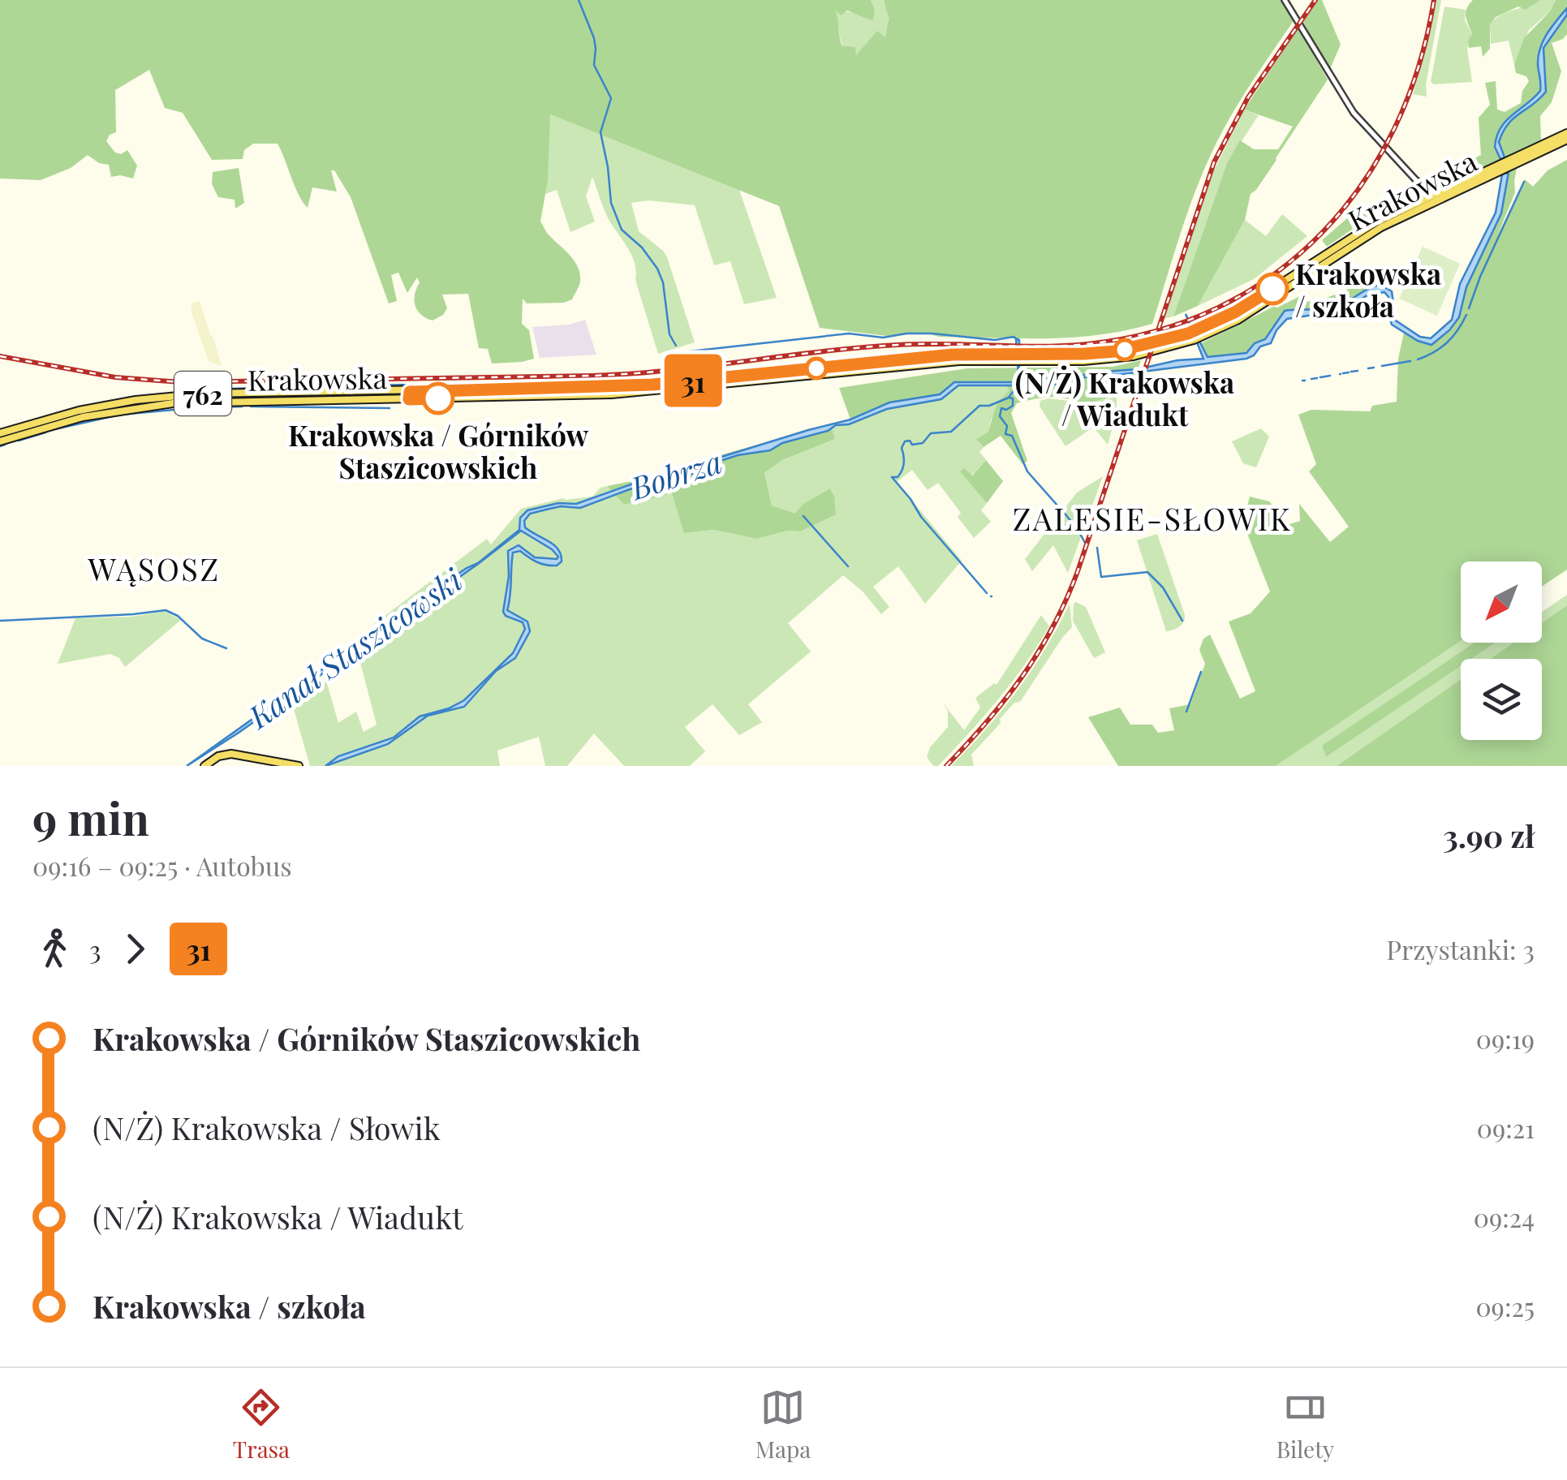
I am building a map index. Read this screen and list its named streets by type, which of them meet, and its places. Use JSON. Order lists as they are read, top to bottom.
{
  "streets": {
    "main road": ["Krakowska", "762"]
  },
  "crossings": [
    ["Krakowska", "762"]
  ],
  "districts": ["ZALESIE-SŁOWIK", "WĄSOSZ"],
  "water": ["Bobrza", "Kanał Staszicowski"],
  "places": ["Krakowska / szkoła", "(N/Ż) Krakowska / Wiadukt", "Krakowska / Górników Staszicowskich"],
  "lines": ["bus line 31"],
  "north": "bottom left",
  "page": {
    "on_map": "31",
    "heading": ["9 min", "09:16 – 09:25 · Autobus", "3.90 zł"],
    "legs": ["3", "31", "Przystanki: 3"],
    "list": [
      {
        "name": "Krakowska / Górników Staszicowskich",
        "value": "09:19"
      },
      {
        "name": "(N/Ż) Krakowska / Słowik",
        "value": "09:21"
      },
      {
        "name": "(N/Ż) Krakowska / Wiadukt",
        "value": "09:24"
      },
      {
        "name": "Krakowska / szkoła",
        "value": "09:25"
      }
    ],
    "tabs": ["Trasa", "Mapa", "Bilety"]
  }
}
